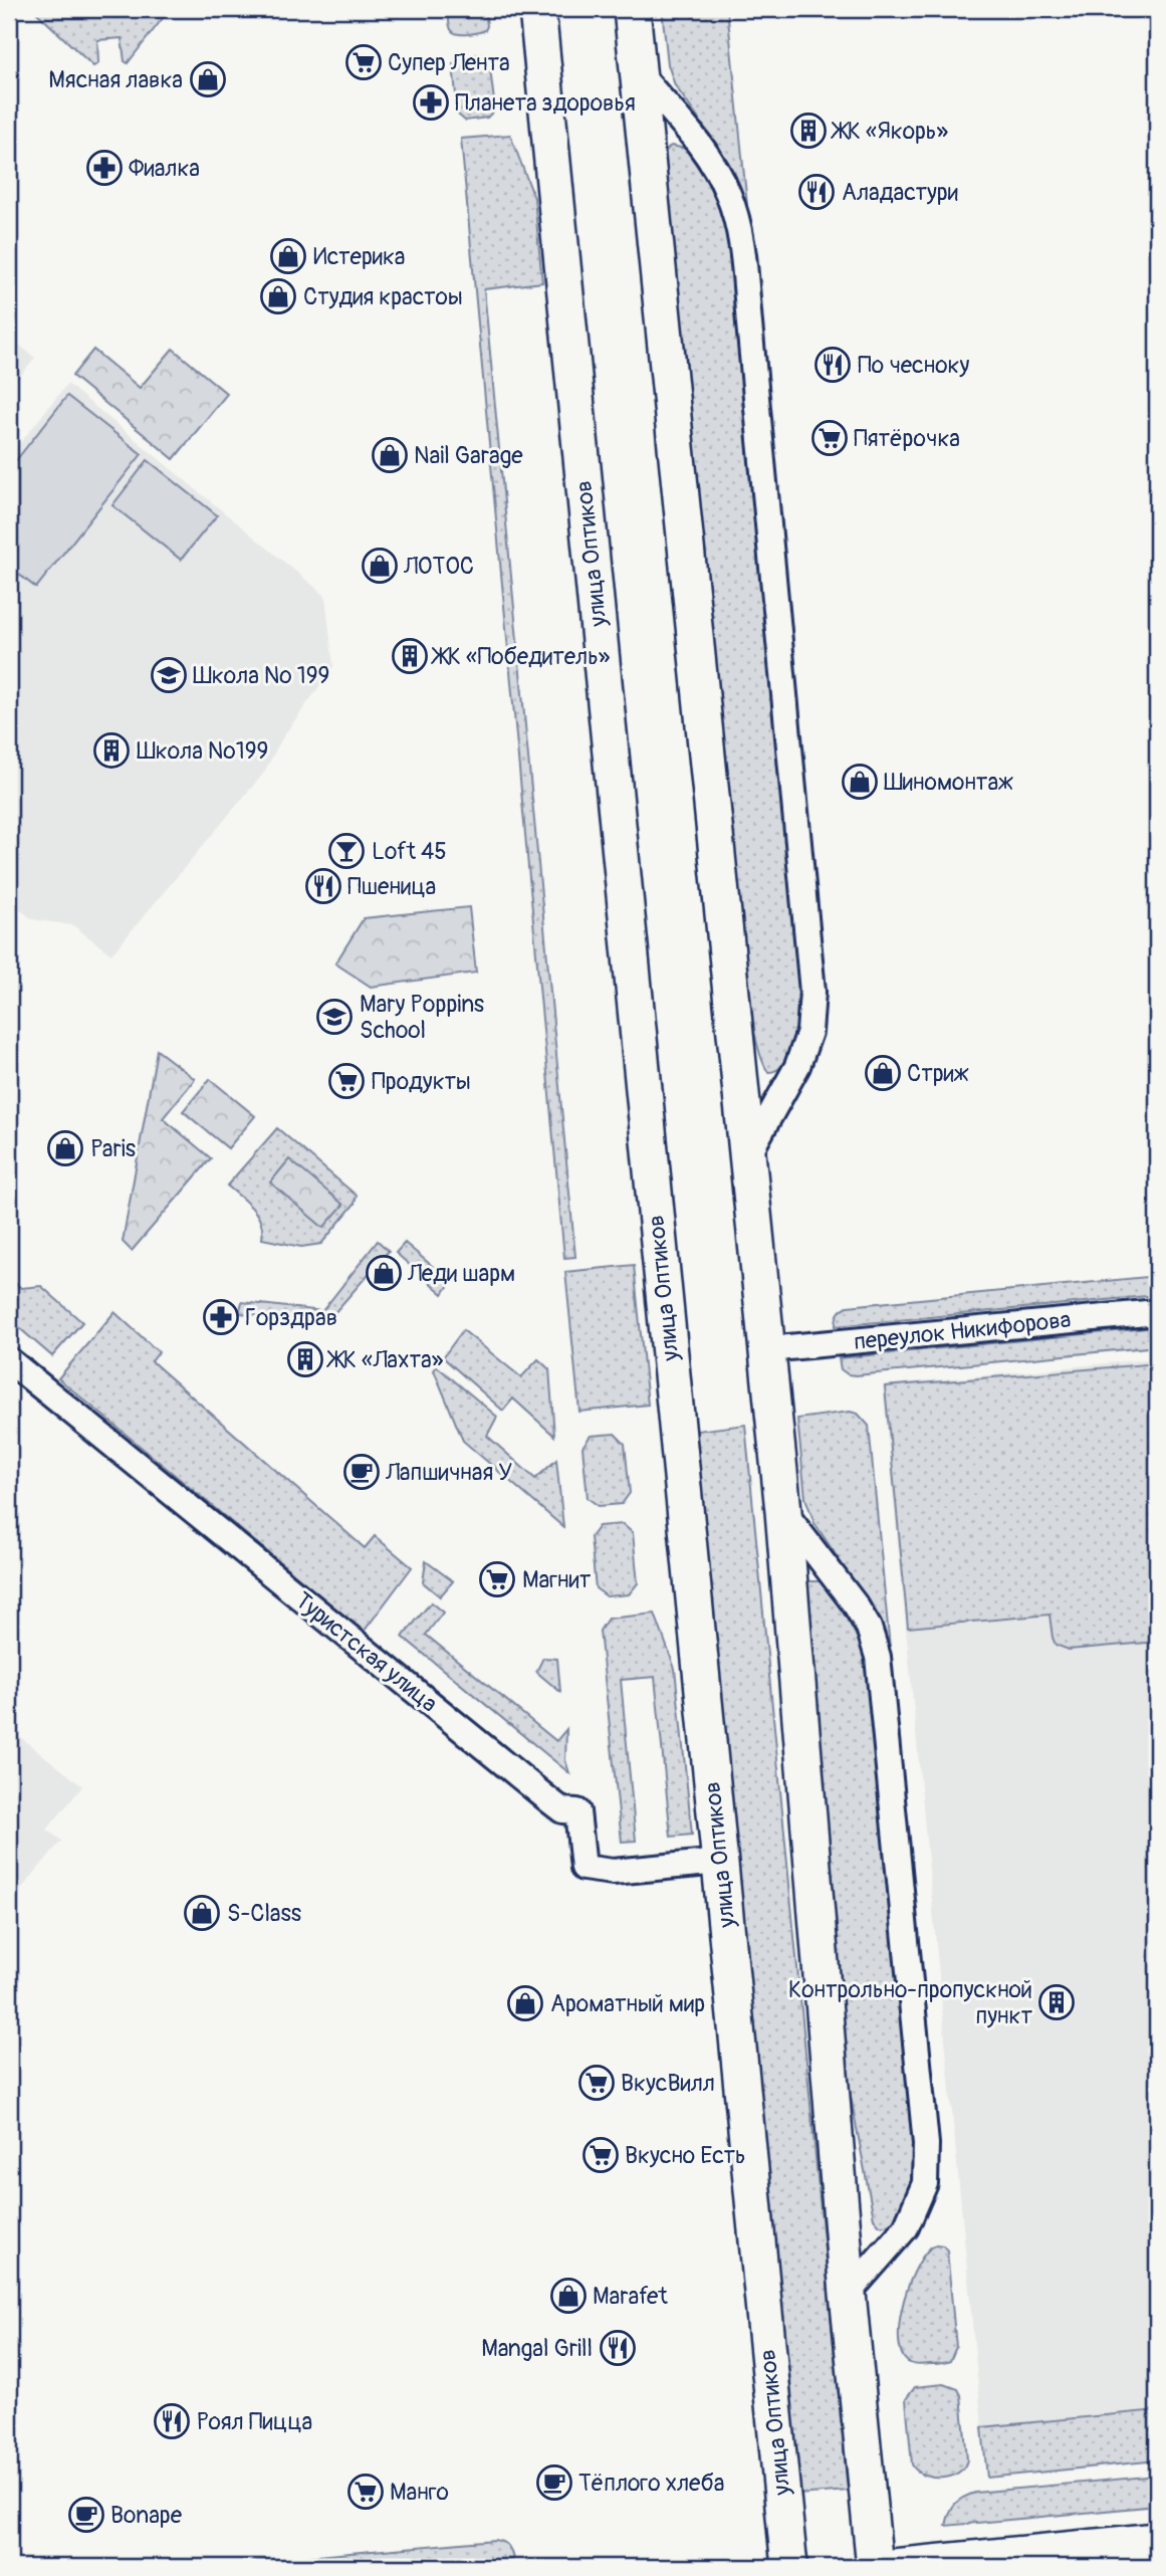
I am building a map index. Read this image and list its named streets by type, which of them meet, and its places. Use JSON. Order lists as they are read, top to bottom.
{
  "streets": {
    "street": ["улица Оптиков", "переулок Никифорова", "Туристская улица"]
  },
  "crossings": [
    ["улица Оптиков", "Туристская улица"]
  ],
  "places": {
    "supermarket": [
      "Супер Лента",
      "Пятёрочка",
      "Продукты",
      "Магнит",
      "ВкусВилл",
      "Вкусно Есть",
      "Манго"
    ],
    "shop": [
      "Мясная лавка",
      "Истерика",
      "Студия крастоы",
      "Nail Garage",
      "ЛОТОС",
      "Шиномонтаж",
      "Стриж",
      "Paris",
      "Леди шарм",
      "S-Class",
      "Ароматный мир",
      "Marafet"
    ],
    "pharmacy": ["Планета здоровья", "Фиалка", "Горздрав"],
    "building": [
      "ЖК «Якорь»",
      "ЖК «Победитель»",
      "Школа №199",
      "ЖК «Лахта»",
      "Контрольно-пропускной пункт"
    ],
    "restaurant": [
      "Аладастури",
      "По чесноку",
      "Пшеница",
      "Mangal Grill",
      "Роял Пицца"
    ],
    "school or university": ["Школа № 199", "Mary Poppins School"],
    "bar": ["Loft 45"],
    "cafe": ["Лапшичная У", "Тёплого хлеба", "Bonape"]
  }
}
